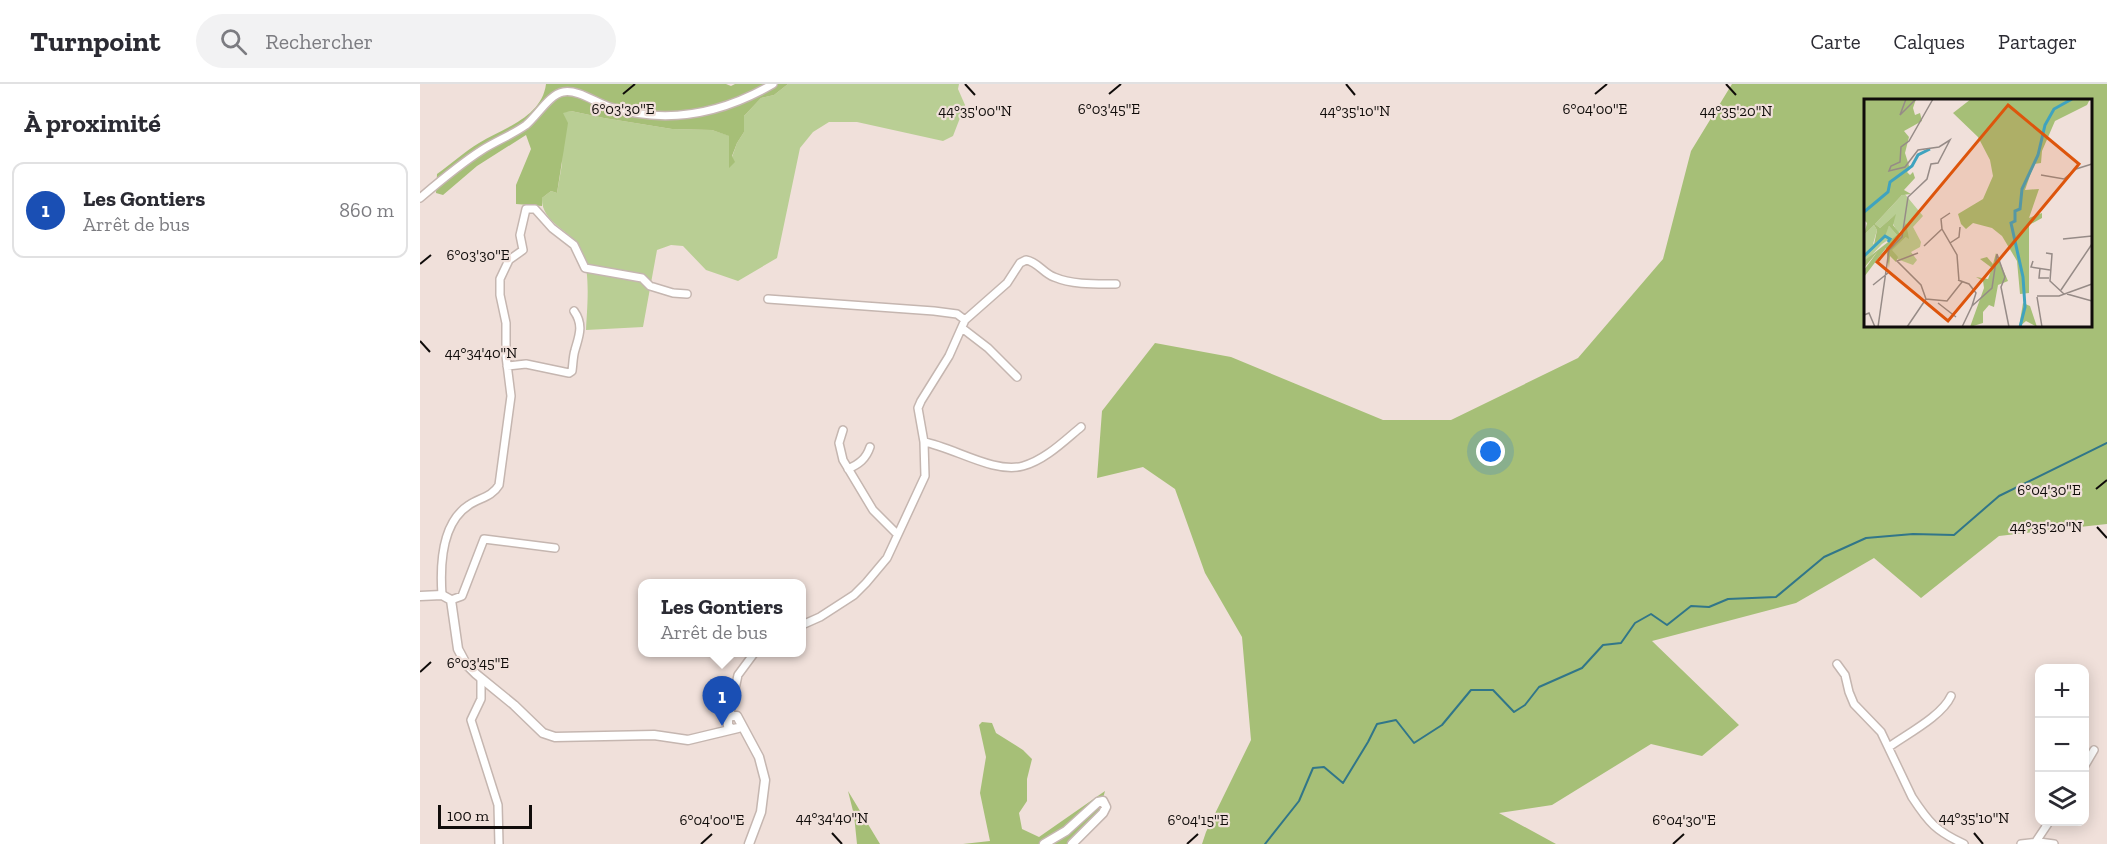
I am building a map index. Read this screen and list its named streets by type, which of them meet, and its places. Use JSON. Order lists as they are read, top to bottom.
{
  "scale_bar": "100 m",
  "page": {
    "header": "Turnpoint",
    "search": "Rechercher",
    "nav": ["Carte", "Calques", "Partager"],
    "heading": "À proximité",
    "list": [
      {
        "mark": "1",
        "name": "Les Gontiers",
        "note": "Arrêt de bus",
        "value": "860 m"
      }
    ],
    "popup": ["Les Gontiers", "Arrêt de bus"],
    "map_buttons": ["+", "−"],
    "pins": "1",
    "scale": "100 m"
  },
  "coordinates": [
    "6°03'45\"E",
    "6°04'00\"E",
    "6°03'30\"E",
    "44°35'00\"N",
    "44°35'10\"N",
    "44°35'20\"N",
    "44°34'40\"N",
    "6°04'30\"E",
    "6°04'15\"E"
  ]
}
